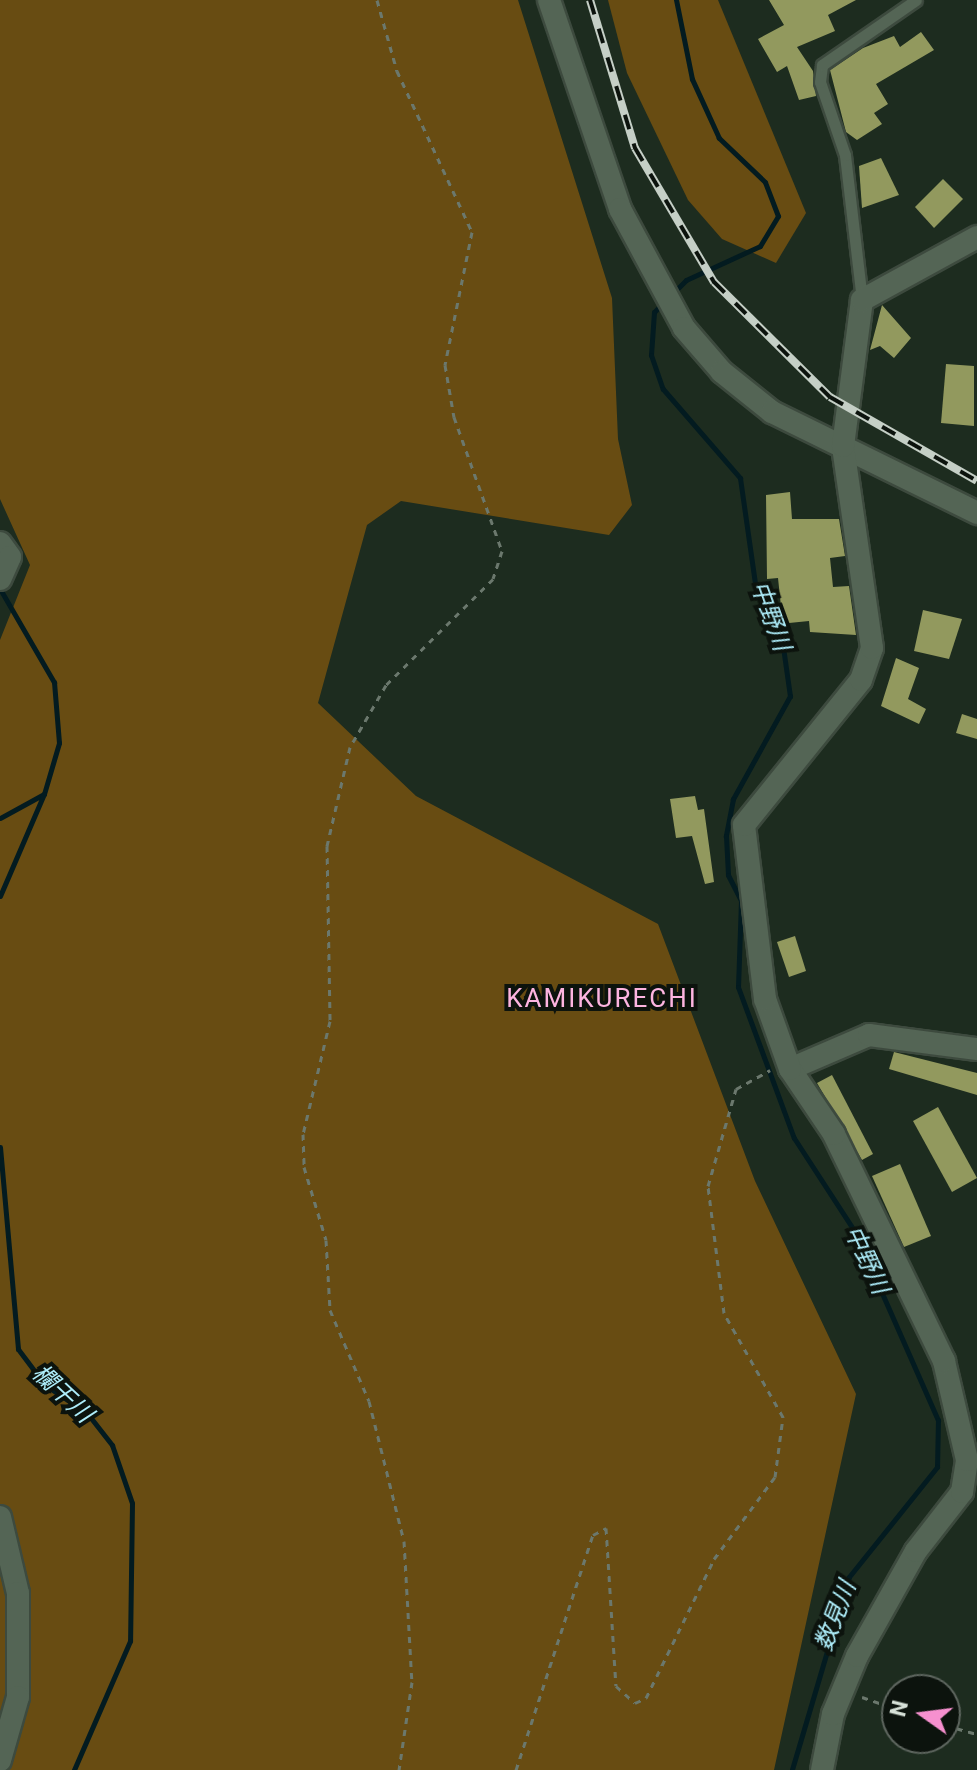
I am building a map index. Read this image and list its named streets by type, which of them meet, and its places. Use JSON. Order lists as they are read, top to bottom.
{
  "districts": ["KAMIKURECHI"],
  "water": ["中野川", "欄干川", "数見川"],
  "north": "left"
}
